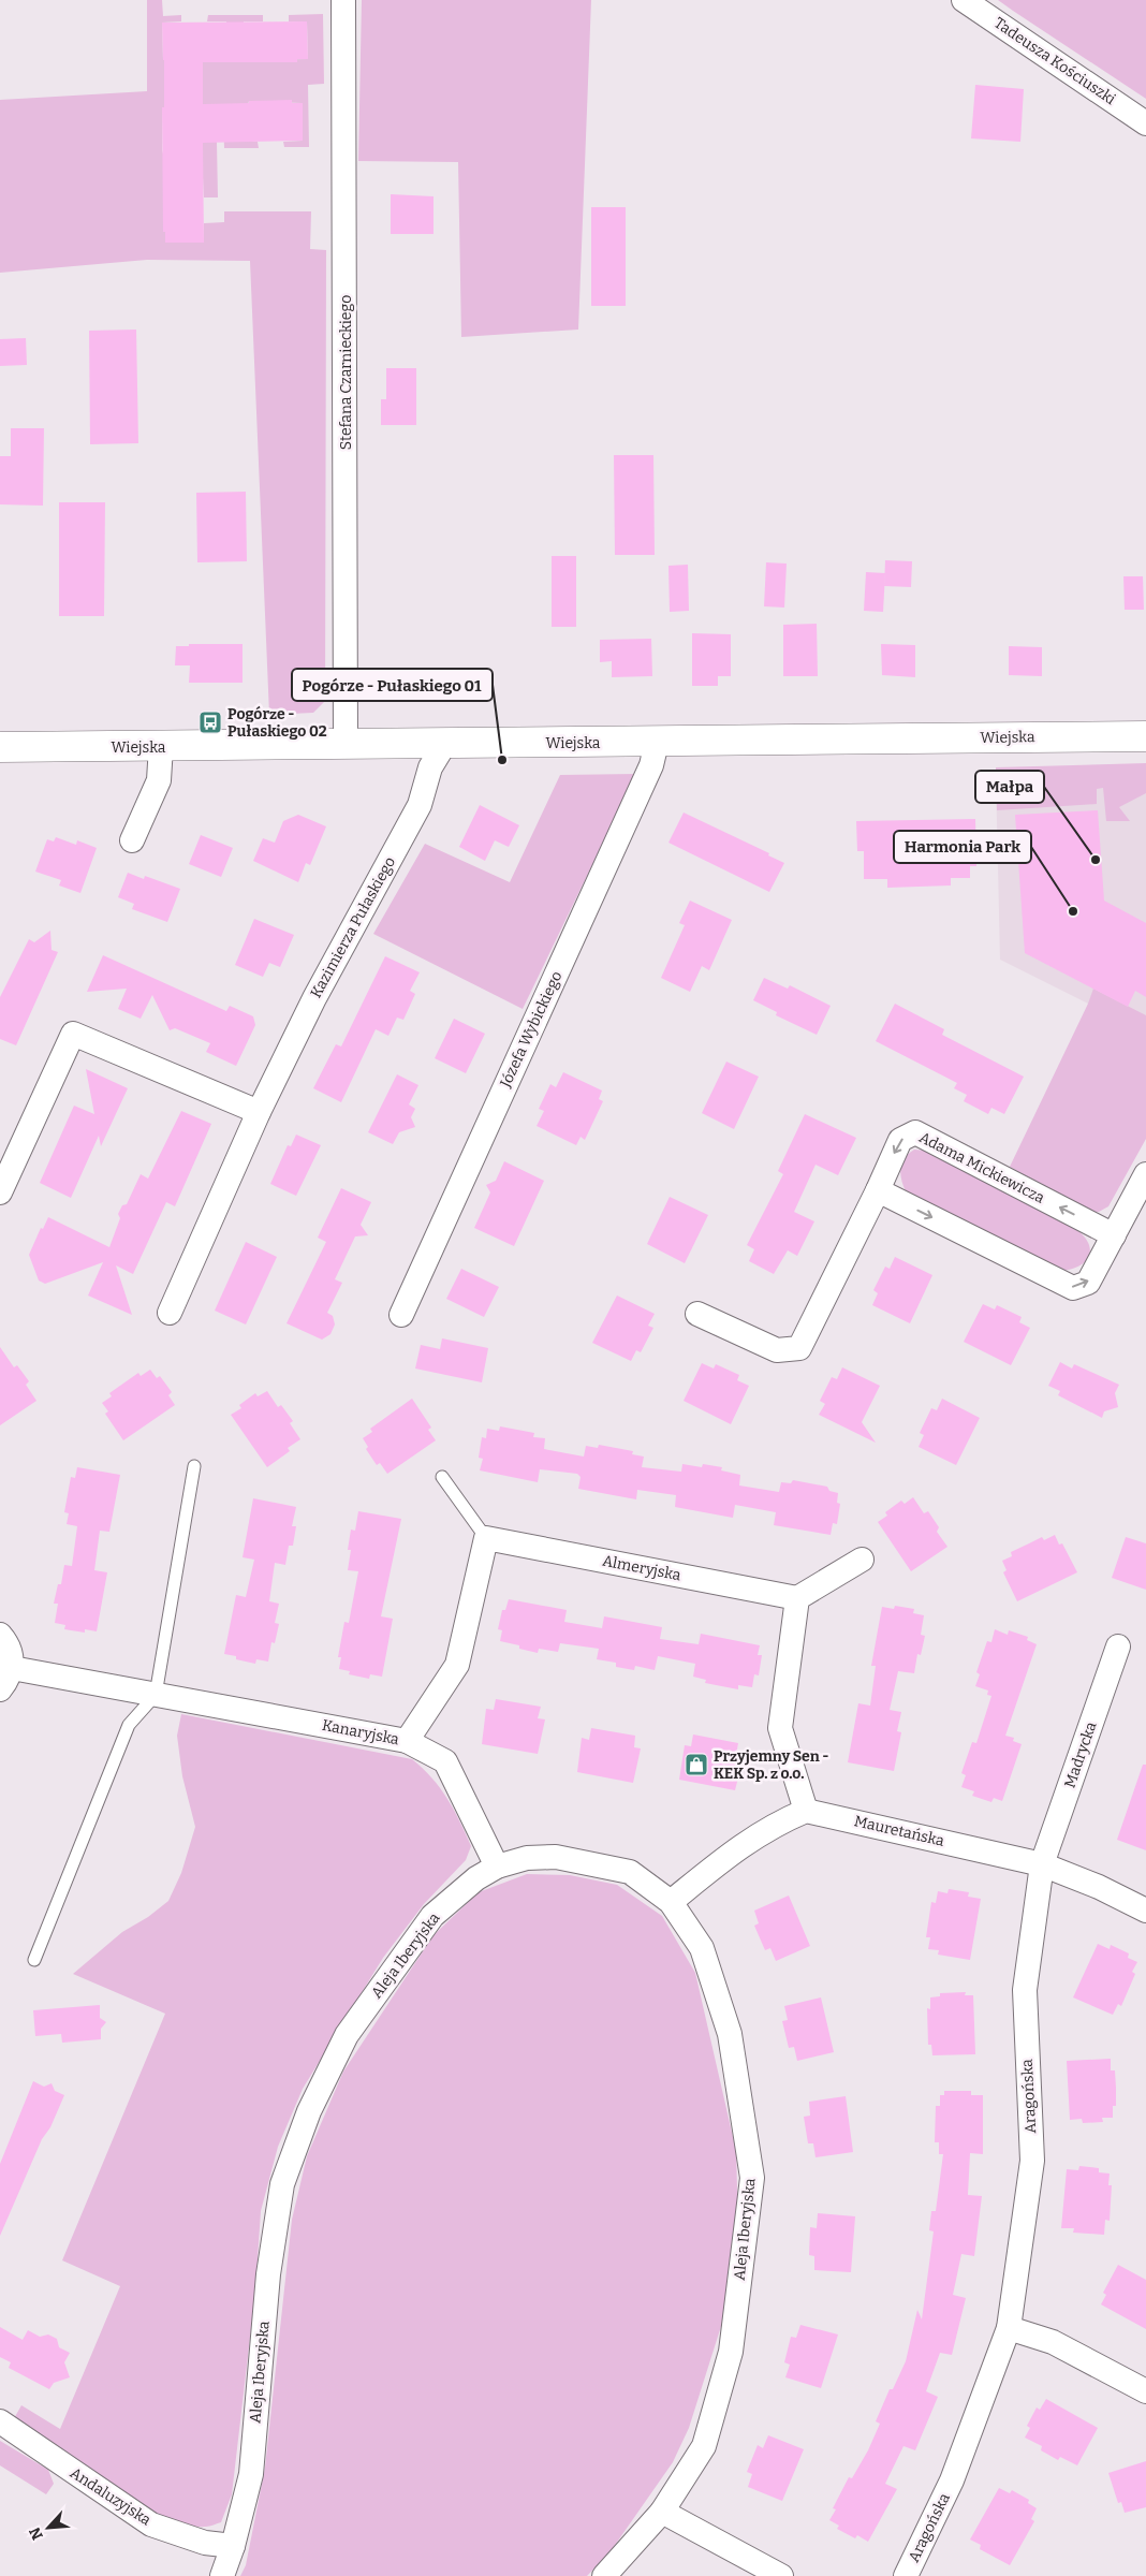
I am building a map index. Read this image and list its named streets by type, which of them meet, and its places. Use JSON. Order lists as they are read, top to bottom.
{
  "streets": {
    "street": [
      "Tadeusza Kościuszki",
      "Stefana Czarnieckiego",
      "Wiejska",
      "Kazimierza Pułaskiego",
      "Józefa Wybickiego",
      "Adama Mickiewicza",
      "Almeryjska",
      "Kanaryjska",
      "Madrycka",
      "Mauretańska",
      "Aleja Iberyjska",
      "Aragońska",
      "Andaluzyjska"
    ]
  },
  "crossings": [
    ["Stefana Czarnieckiego", "Wiejska"],
    ["Wiejska", "Kazimierza Pułaskiego"],
    ["Wiejska", "Józefa Wybickiego"],
    ["Kanaryjska", "Aleja Iberyjska"],
    ["Madrycka", "Mauretańska"],
    ["Madrycka", "Aragońska"],
    ["Mauretańska", "Aragońska"],
    ["Aleja Iberyjska", "Andaluzyjska"]
  ],
  "one_way": ["Adama Mickiewicza"],
  "places": {
    "bus stop": ["Pogórze - Pułaskiego 02"],
    "other": ["Pogórze - Pułaskiego 01", "Małpa", "Harmonia Park"],
    "shop": ["Przyjemny Sen - KEK Sp. z o.o."]
  },
  "north": "bottom left"
}
